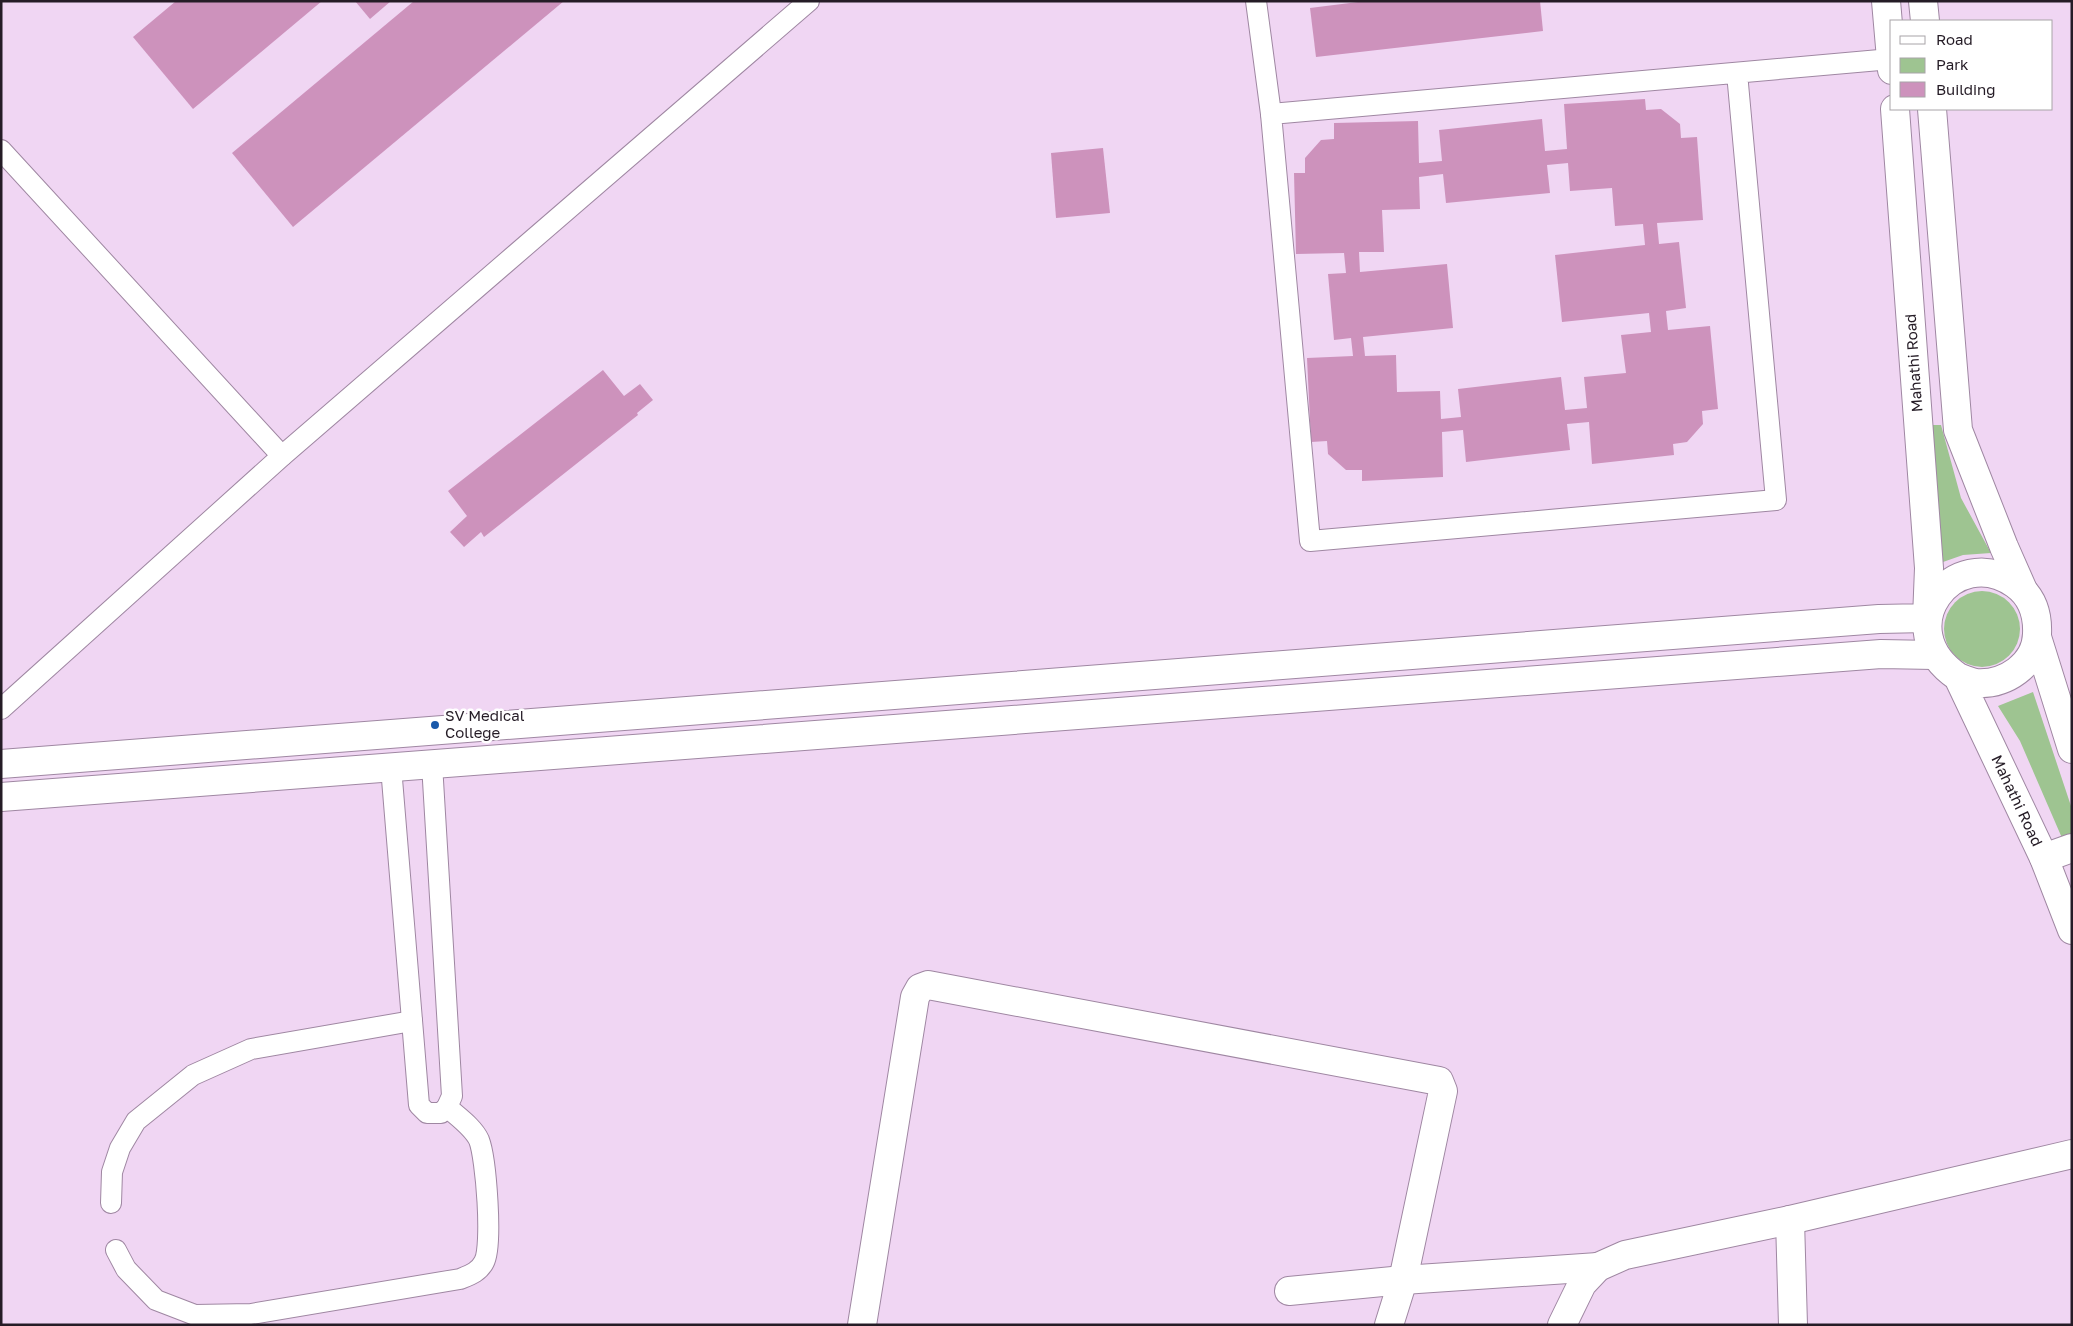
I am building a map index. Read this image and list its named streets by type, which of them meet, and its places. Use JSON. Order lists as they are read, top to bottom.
{
  "streets": {
    "street": ["Mahathi Road"]
  },
  "places": ["SV Medical College"],
  "legend": ["Road", "Park", "Building"]
}
